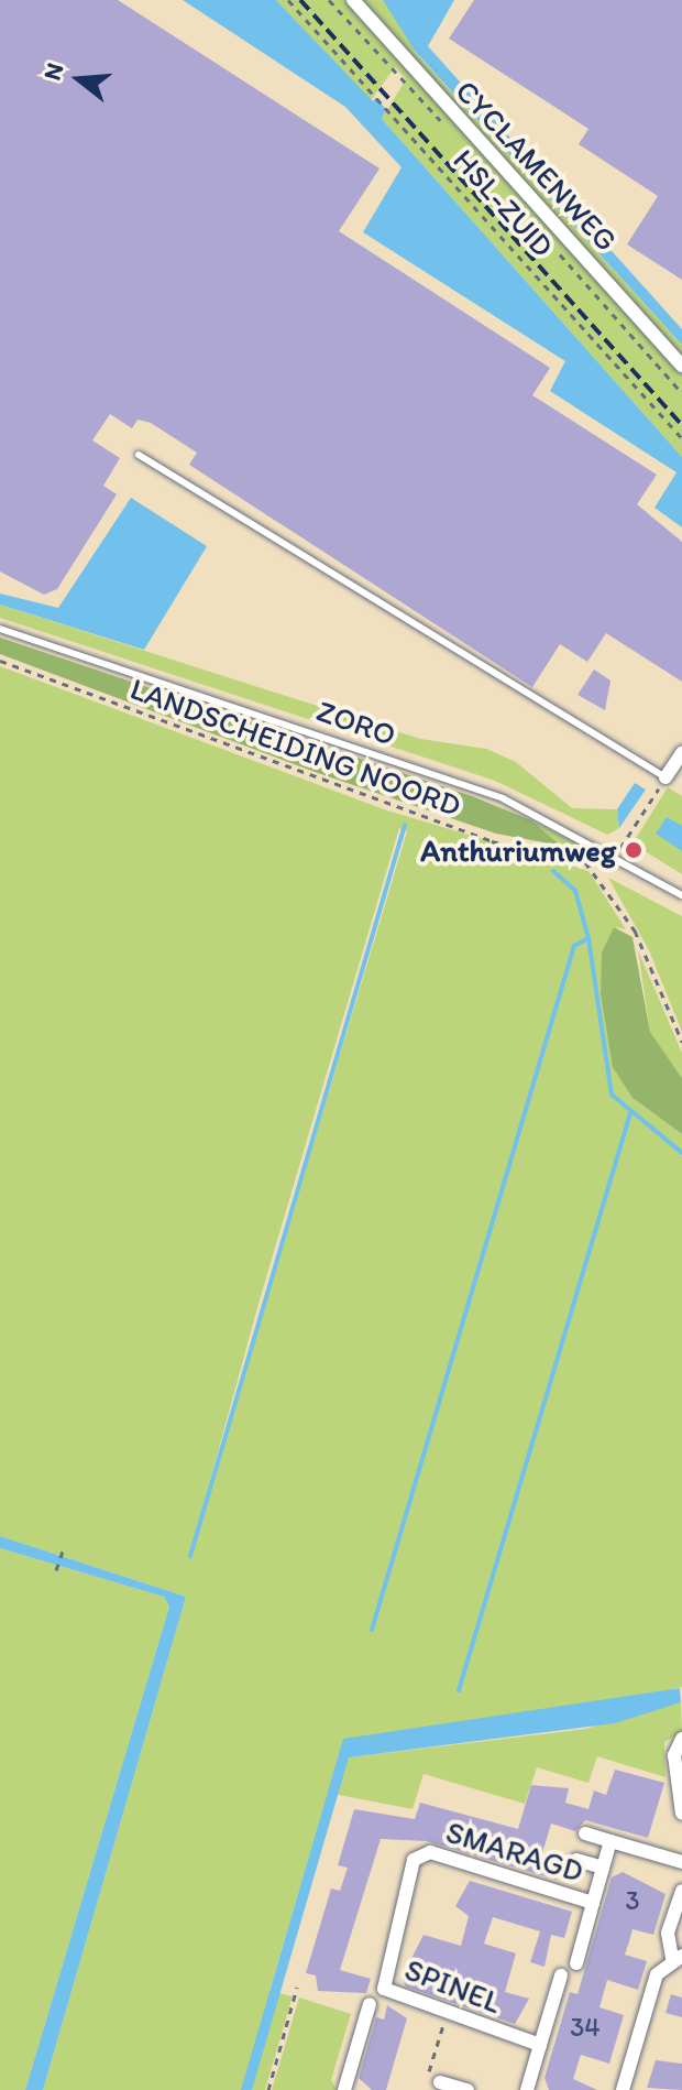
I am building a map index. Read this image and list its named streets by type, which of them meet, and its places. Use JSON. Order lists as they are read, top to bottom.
{
  "streets": {
    "street": ["CYCLAMENWEG", "SMARAGD", "SPINEL"],
    "lane": ["ZORO"],
    "path": ["HSL-ZUID", "LANDSCHEIDING NOORD"]
  },
  "crossings": [
    ["SMARAGD", "SPINEL"]
  ],
  "places": ["Anthuriumweg"],
  "house_numbers": ["3", "34"],
  "north": "left"
}
